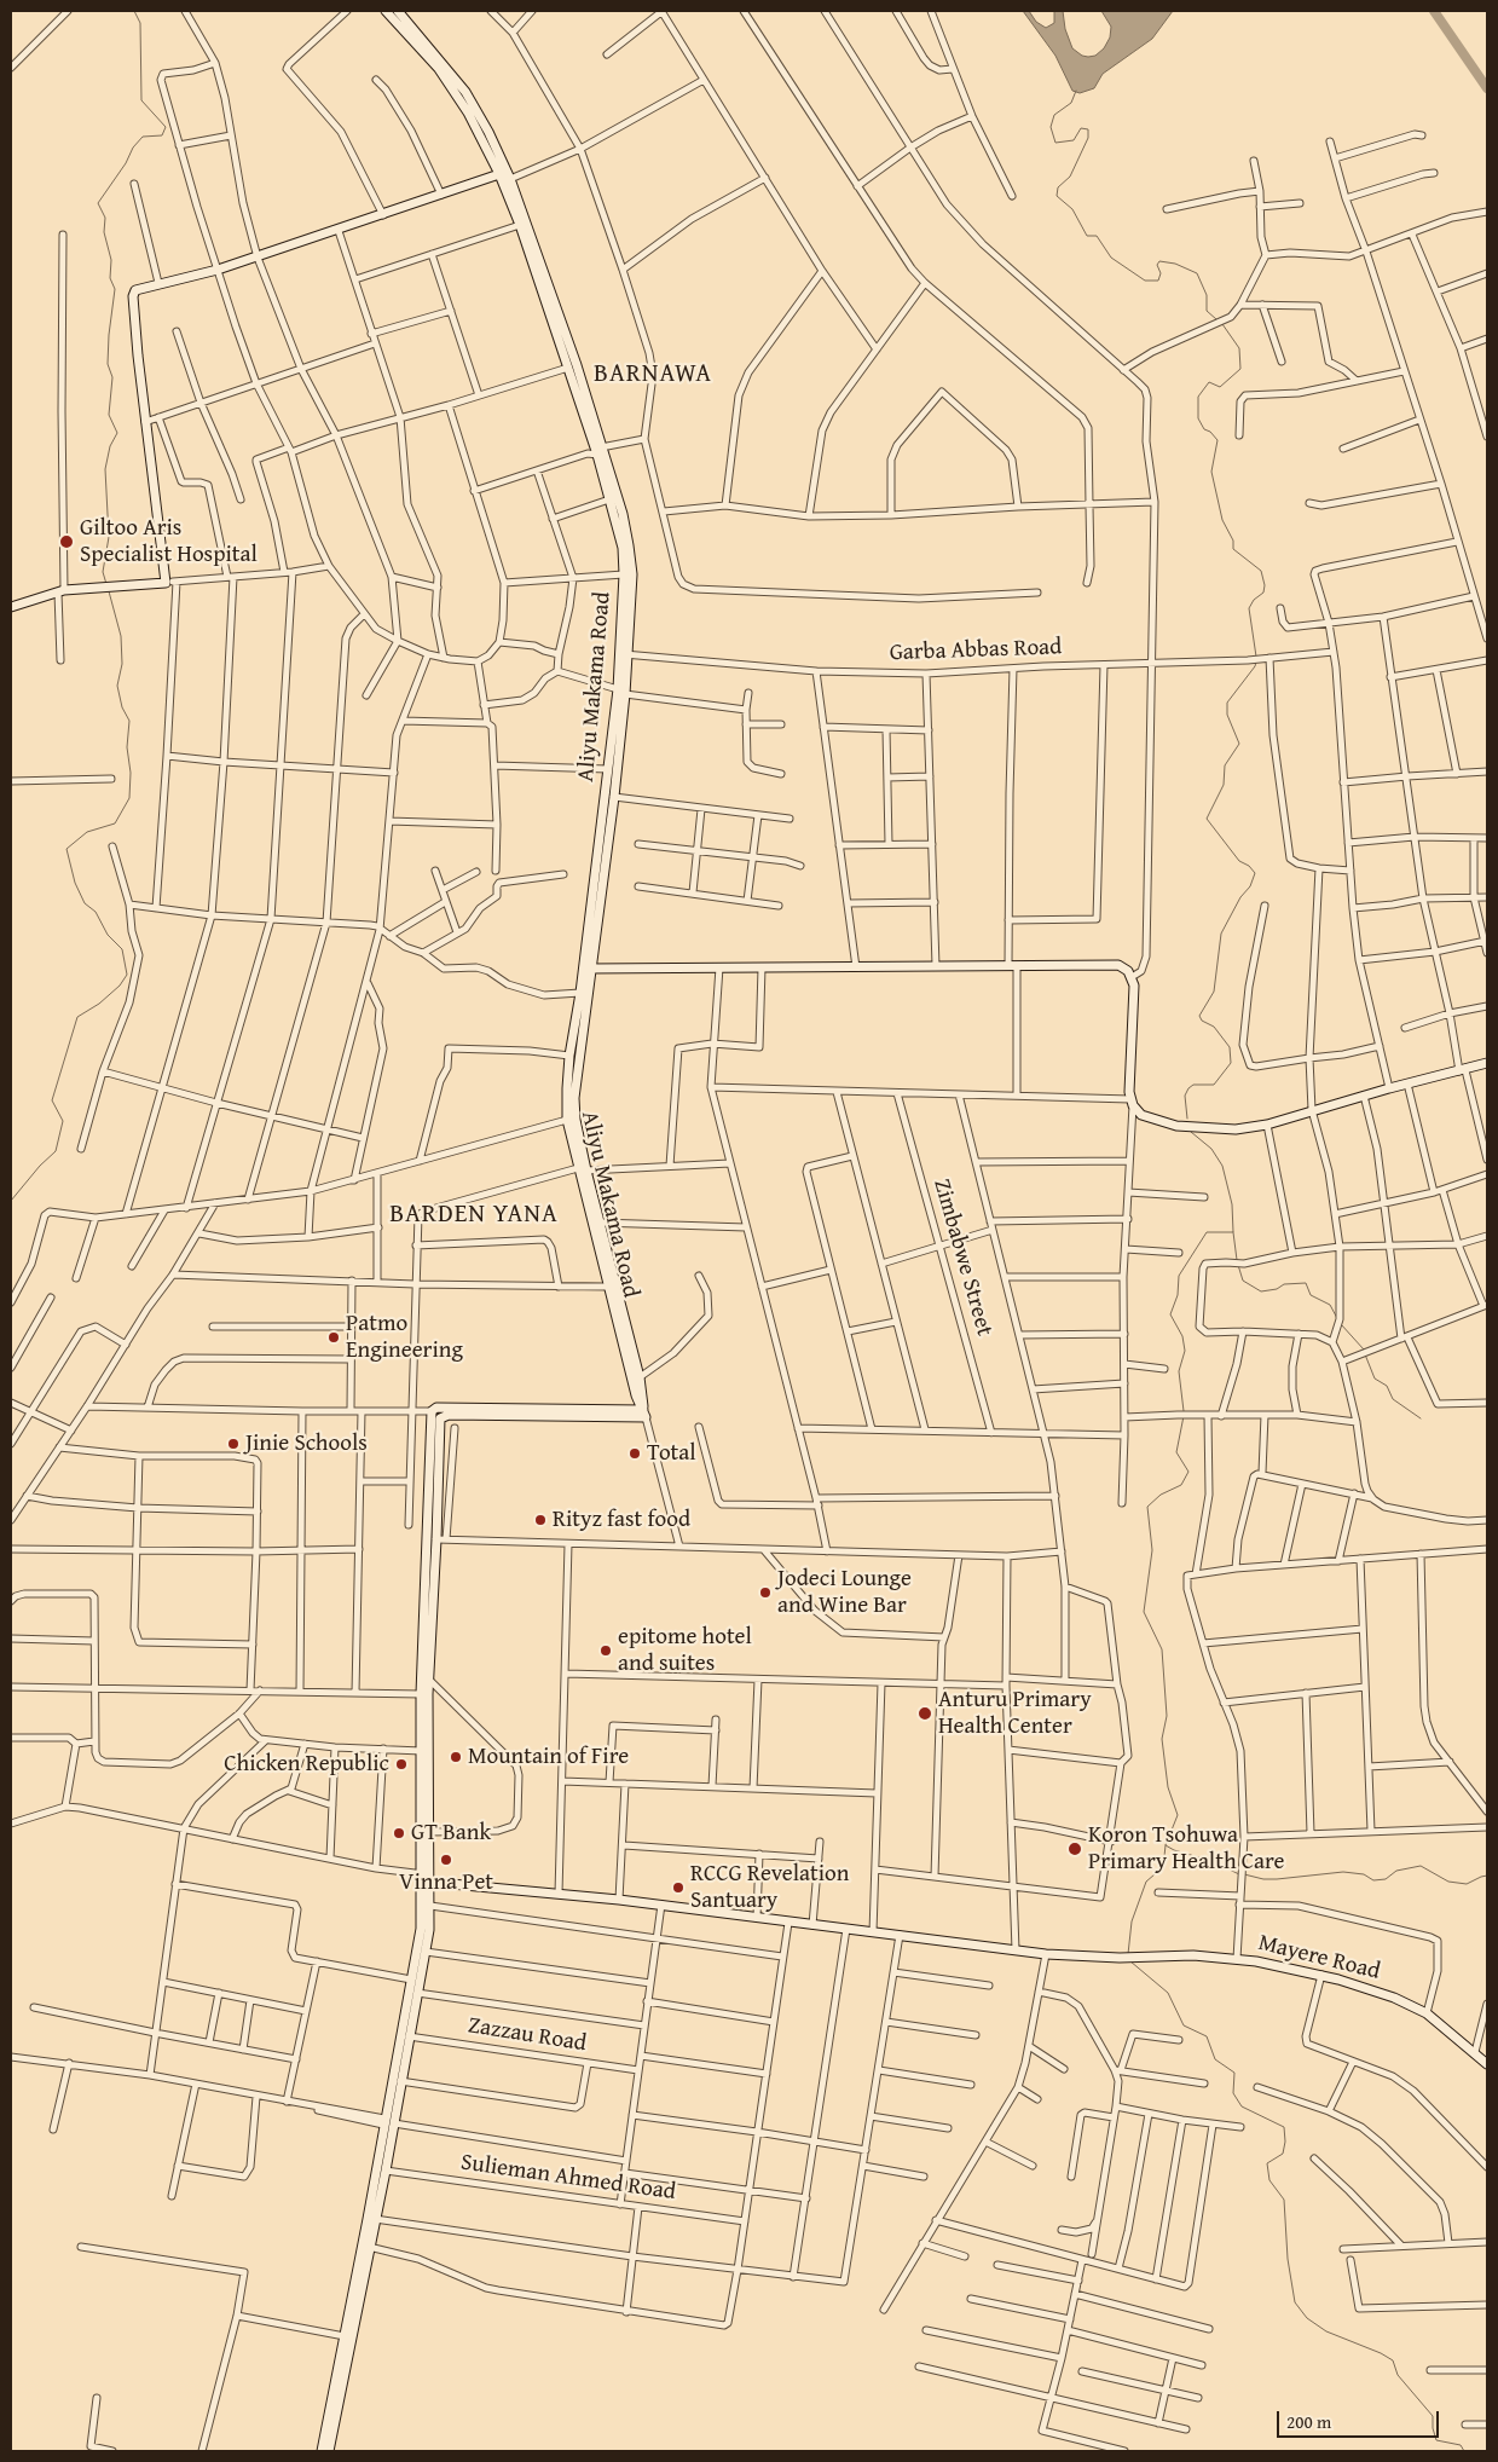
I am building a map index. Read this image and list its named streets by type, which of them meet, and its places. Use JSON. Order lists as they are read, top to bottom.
{
  "streets": {
    "street": [
      "Garba Abbas Road",
      "Aliyu Makama Road",
      "Zimbabwe Street",
      "Mayere Road",
      "Zazzau Road",
      "Sulieman Ahmed Road"
    ]
  },
  "crossings": [
    ["Garba Abbas Road", "Aliyu Makama Road"]
  ],
  "districts": ["BARNAWA", "BARDEN YANA"],
  "places": [
    "Giltoo Aris Specialist Hospital",
    "Patmo Engineering",
    "Jinie Schools",
    "Total",
    "Rityz fast food",
    "Jodeci Lounge and Wine Bar",
    "epitome hotel and suites",
    "Anturu Primary Health Center",
    "Mountain of Fire",
    "Chicken Republic",
    "GT Bank",
    "Koron Tsohuwa Primary Health Care",
    "Vinna Pet",
    "RCCG Revelation Santuary"
  ],
  "scale_bar": "200 m"
}
